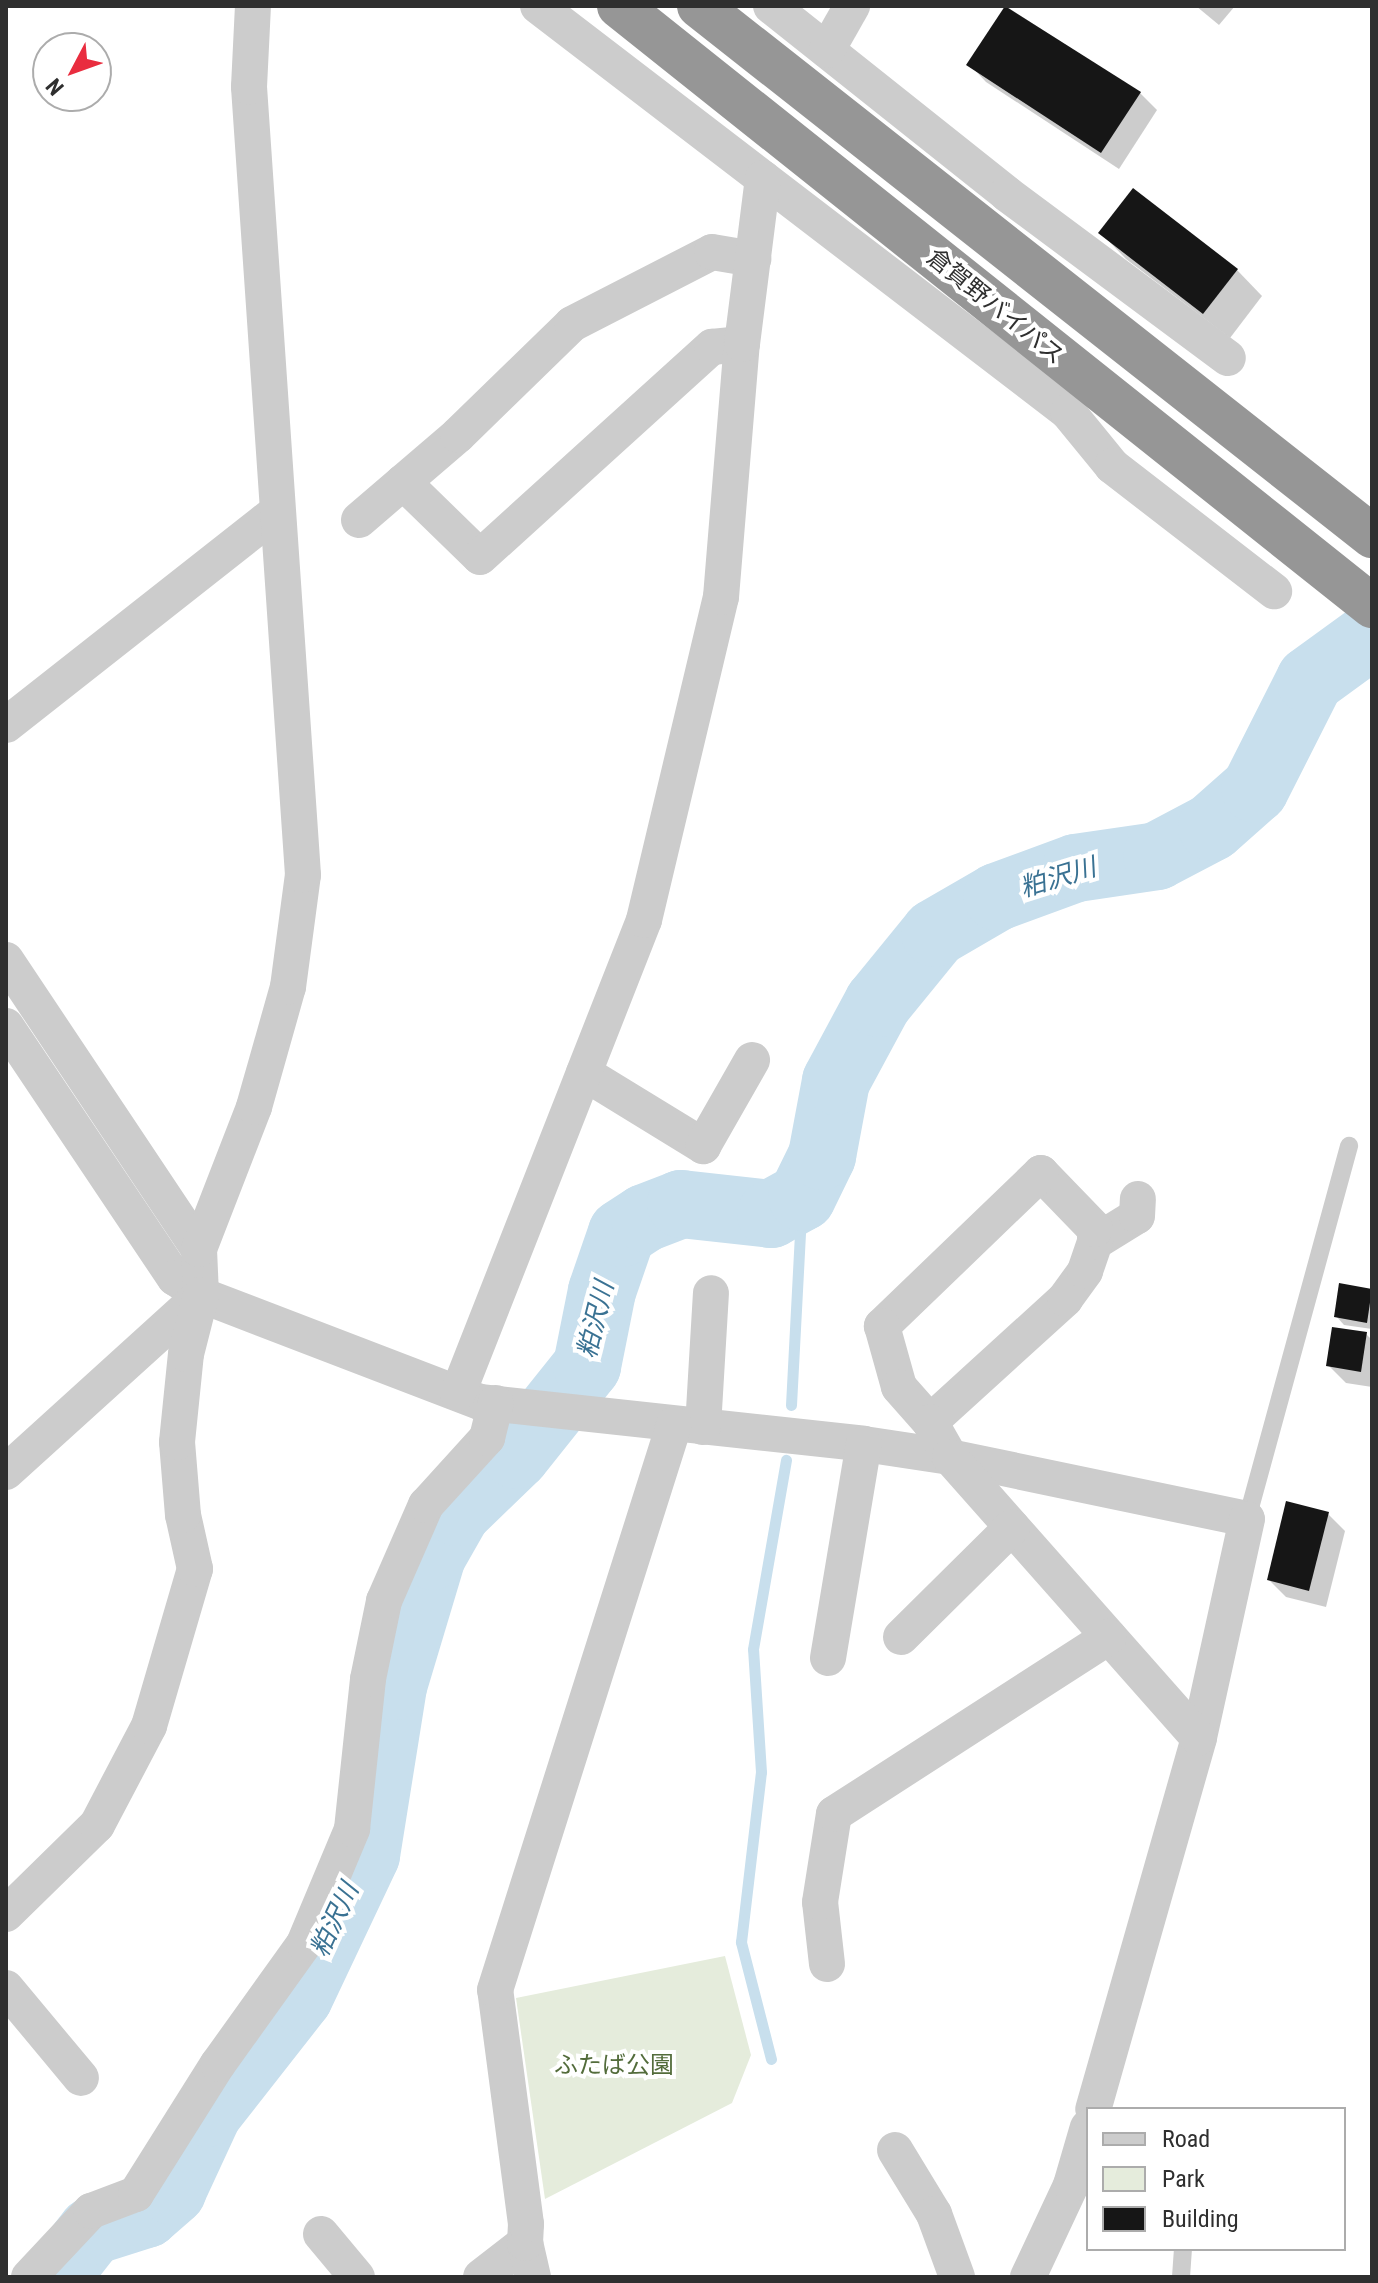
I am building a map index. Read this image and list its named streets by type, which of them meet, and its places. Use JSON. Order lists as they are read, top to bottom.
{
  "streets": {
    "highway": ["倉賀野バイパス"]
  },
  "water": ["粕沢川"],
  "parks": ["ふたば公園"],
  "legend": ["Road", "Park", "Building"],
  "north": "bottom left"
}
